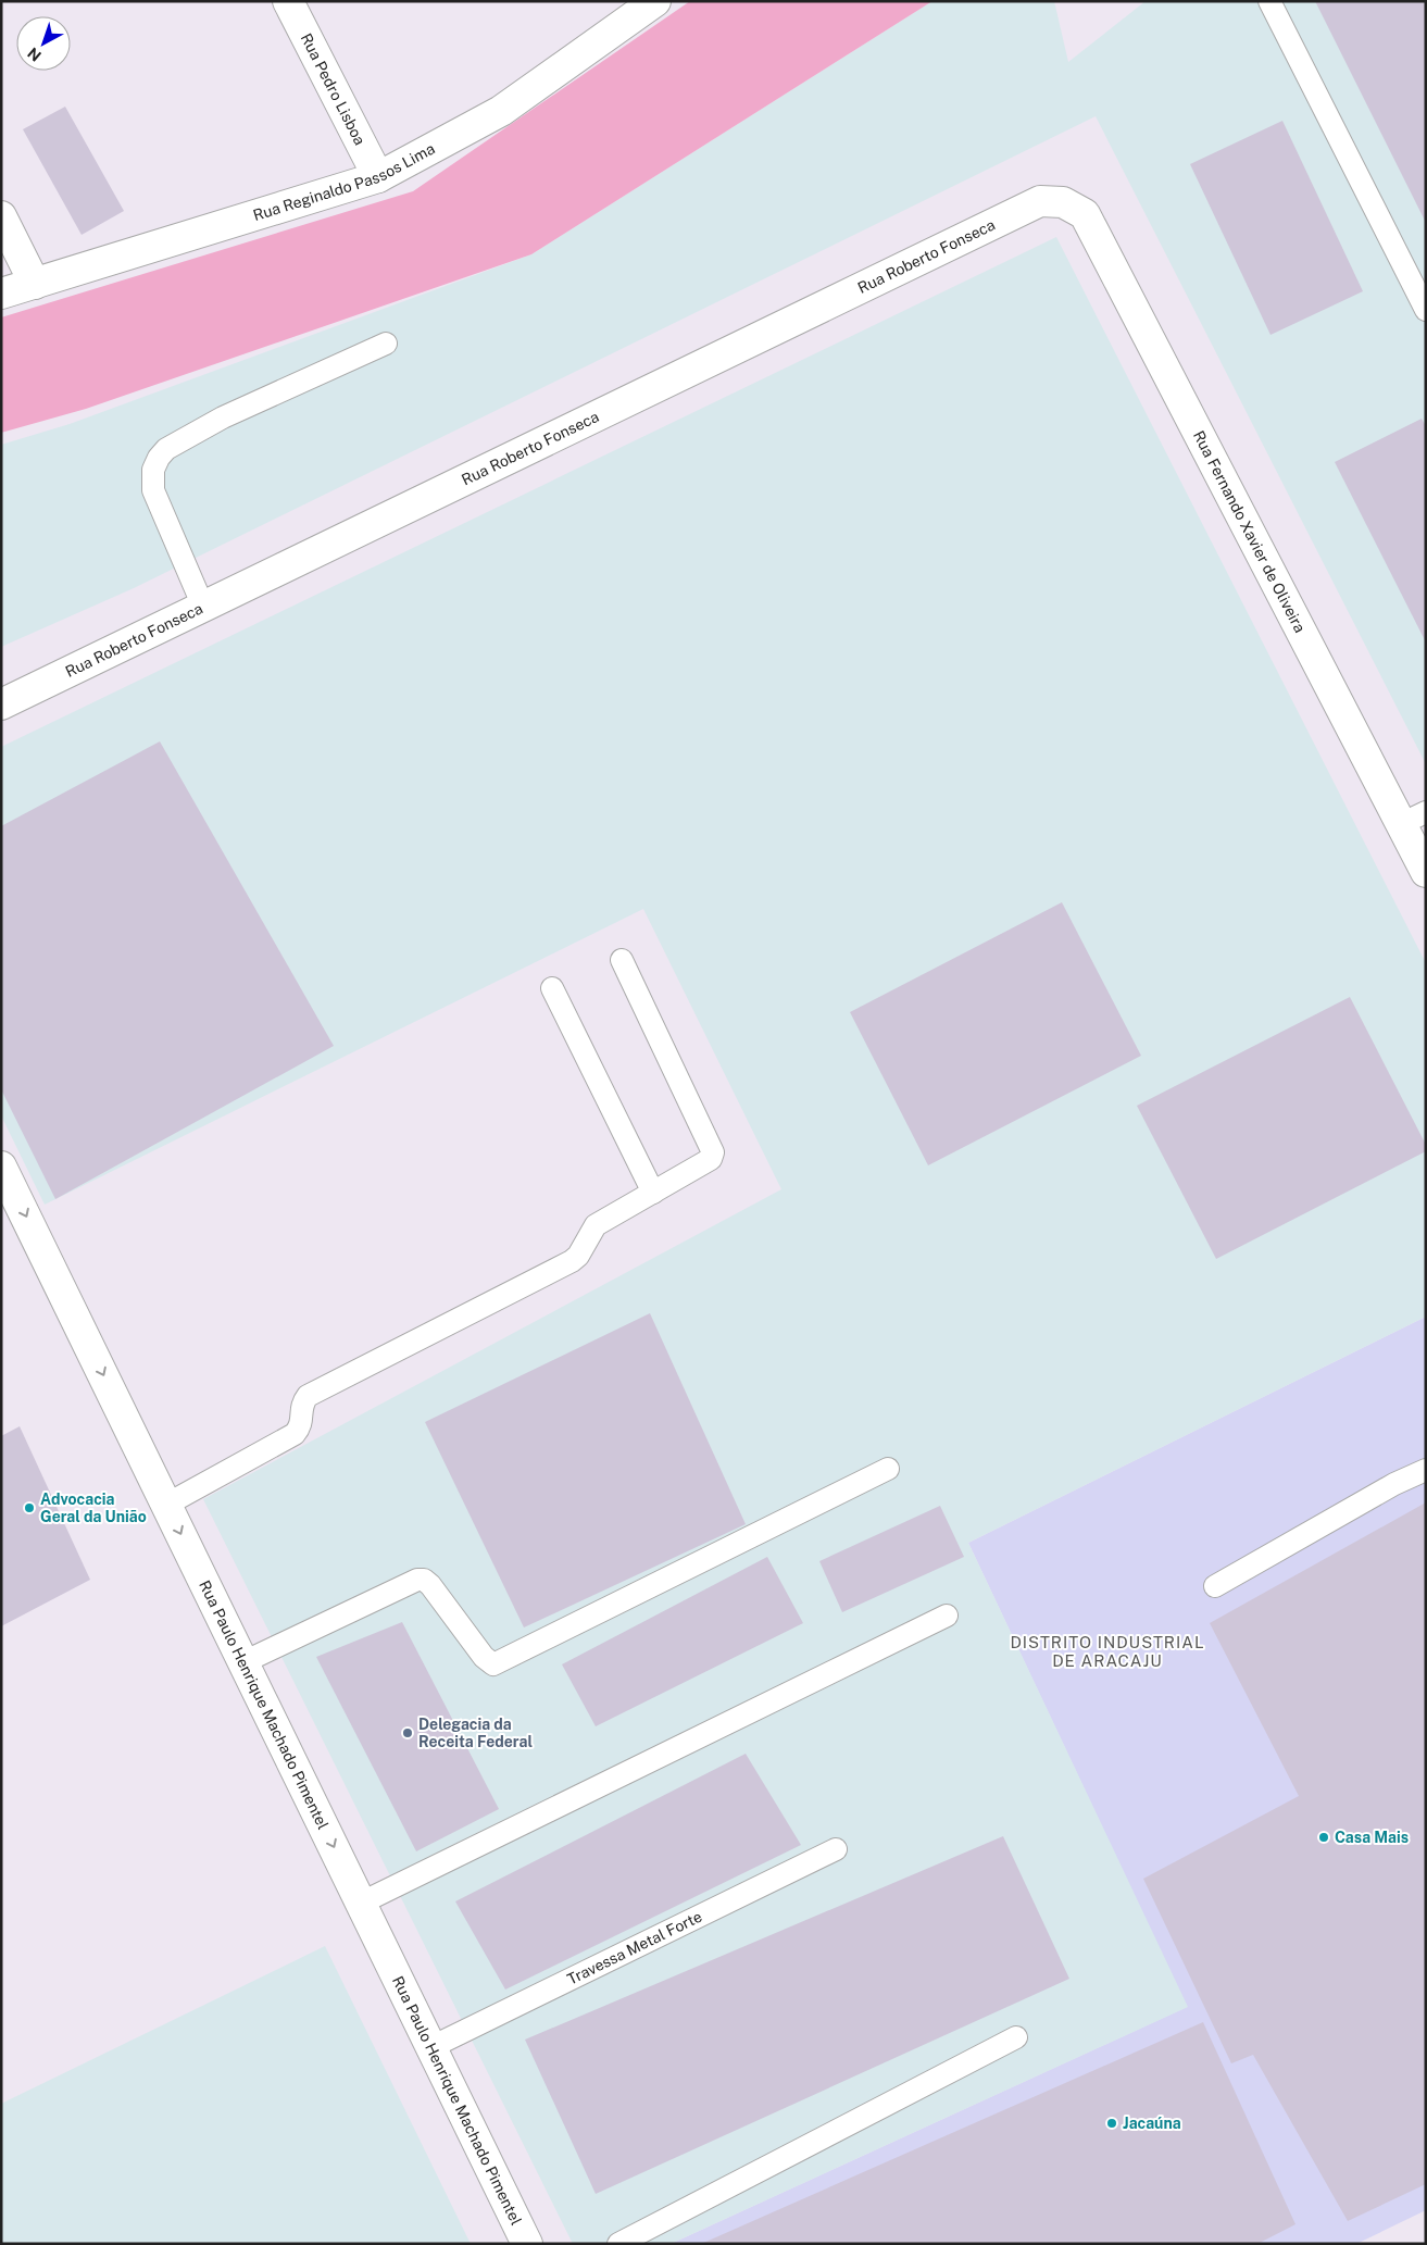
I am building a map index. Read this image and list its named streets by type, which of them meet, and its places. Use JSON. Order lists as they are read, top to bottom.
{
  "streets": {
    "street": [
      "Rua Pedro Lisboa",
      "Rua Reginaldo Passos Lima",
      "Rua Roberto Fonseca",
      "Rua Fernando Xavier de Oliveira",
      "Rua Paulo Henrique Machado Pimentel"
    ],
    "lane": ["Travessa Metal Forte"]
  },
  "crossings": [
    ["Rua Pedro Lisboa", "Rua Reginaldo Passos Lima"],
    ["Rua Roberto Fonseca", "Rua Fernando Xavier de Oliveira"],
    ["Rua Paulo Henrique Machado Pimentel", "Travessa Metal Forte"]
  ],
  "one_way": ["Rua Paulo Henrique Machado Pimentel"],
  "districts": ["DISTRITO INDUSTRIAL DE ARACAJU"],
  "places": [
    "Advocacia Geral da União",
    "Delegacia da Receita Federal",
    "Casa Mais",
    "Jacaúna"
  ],
  "north": "bottom left"
}
